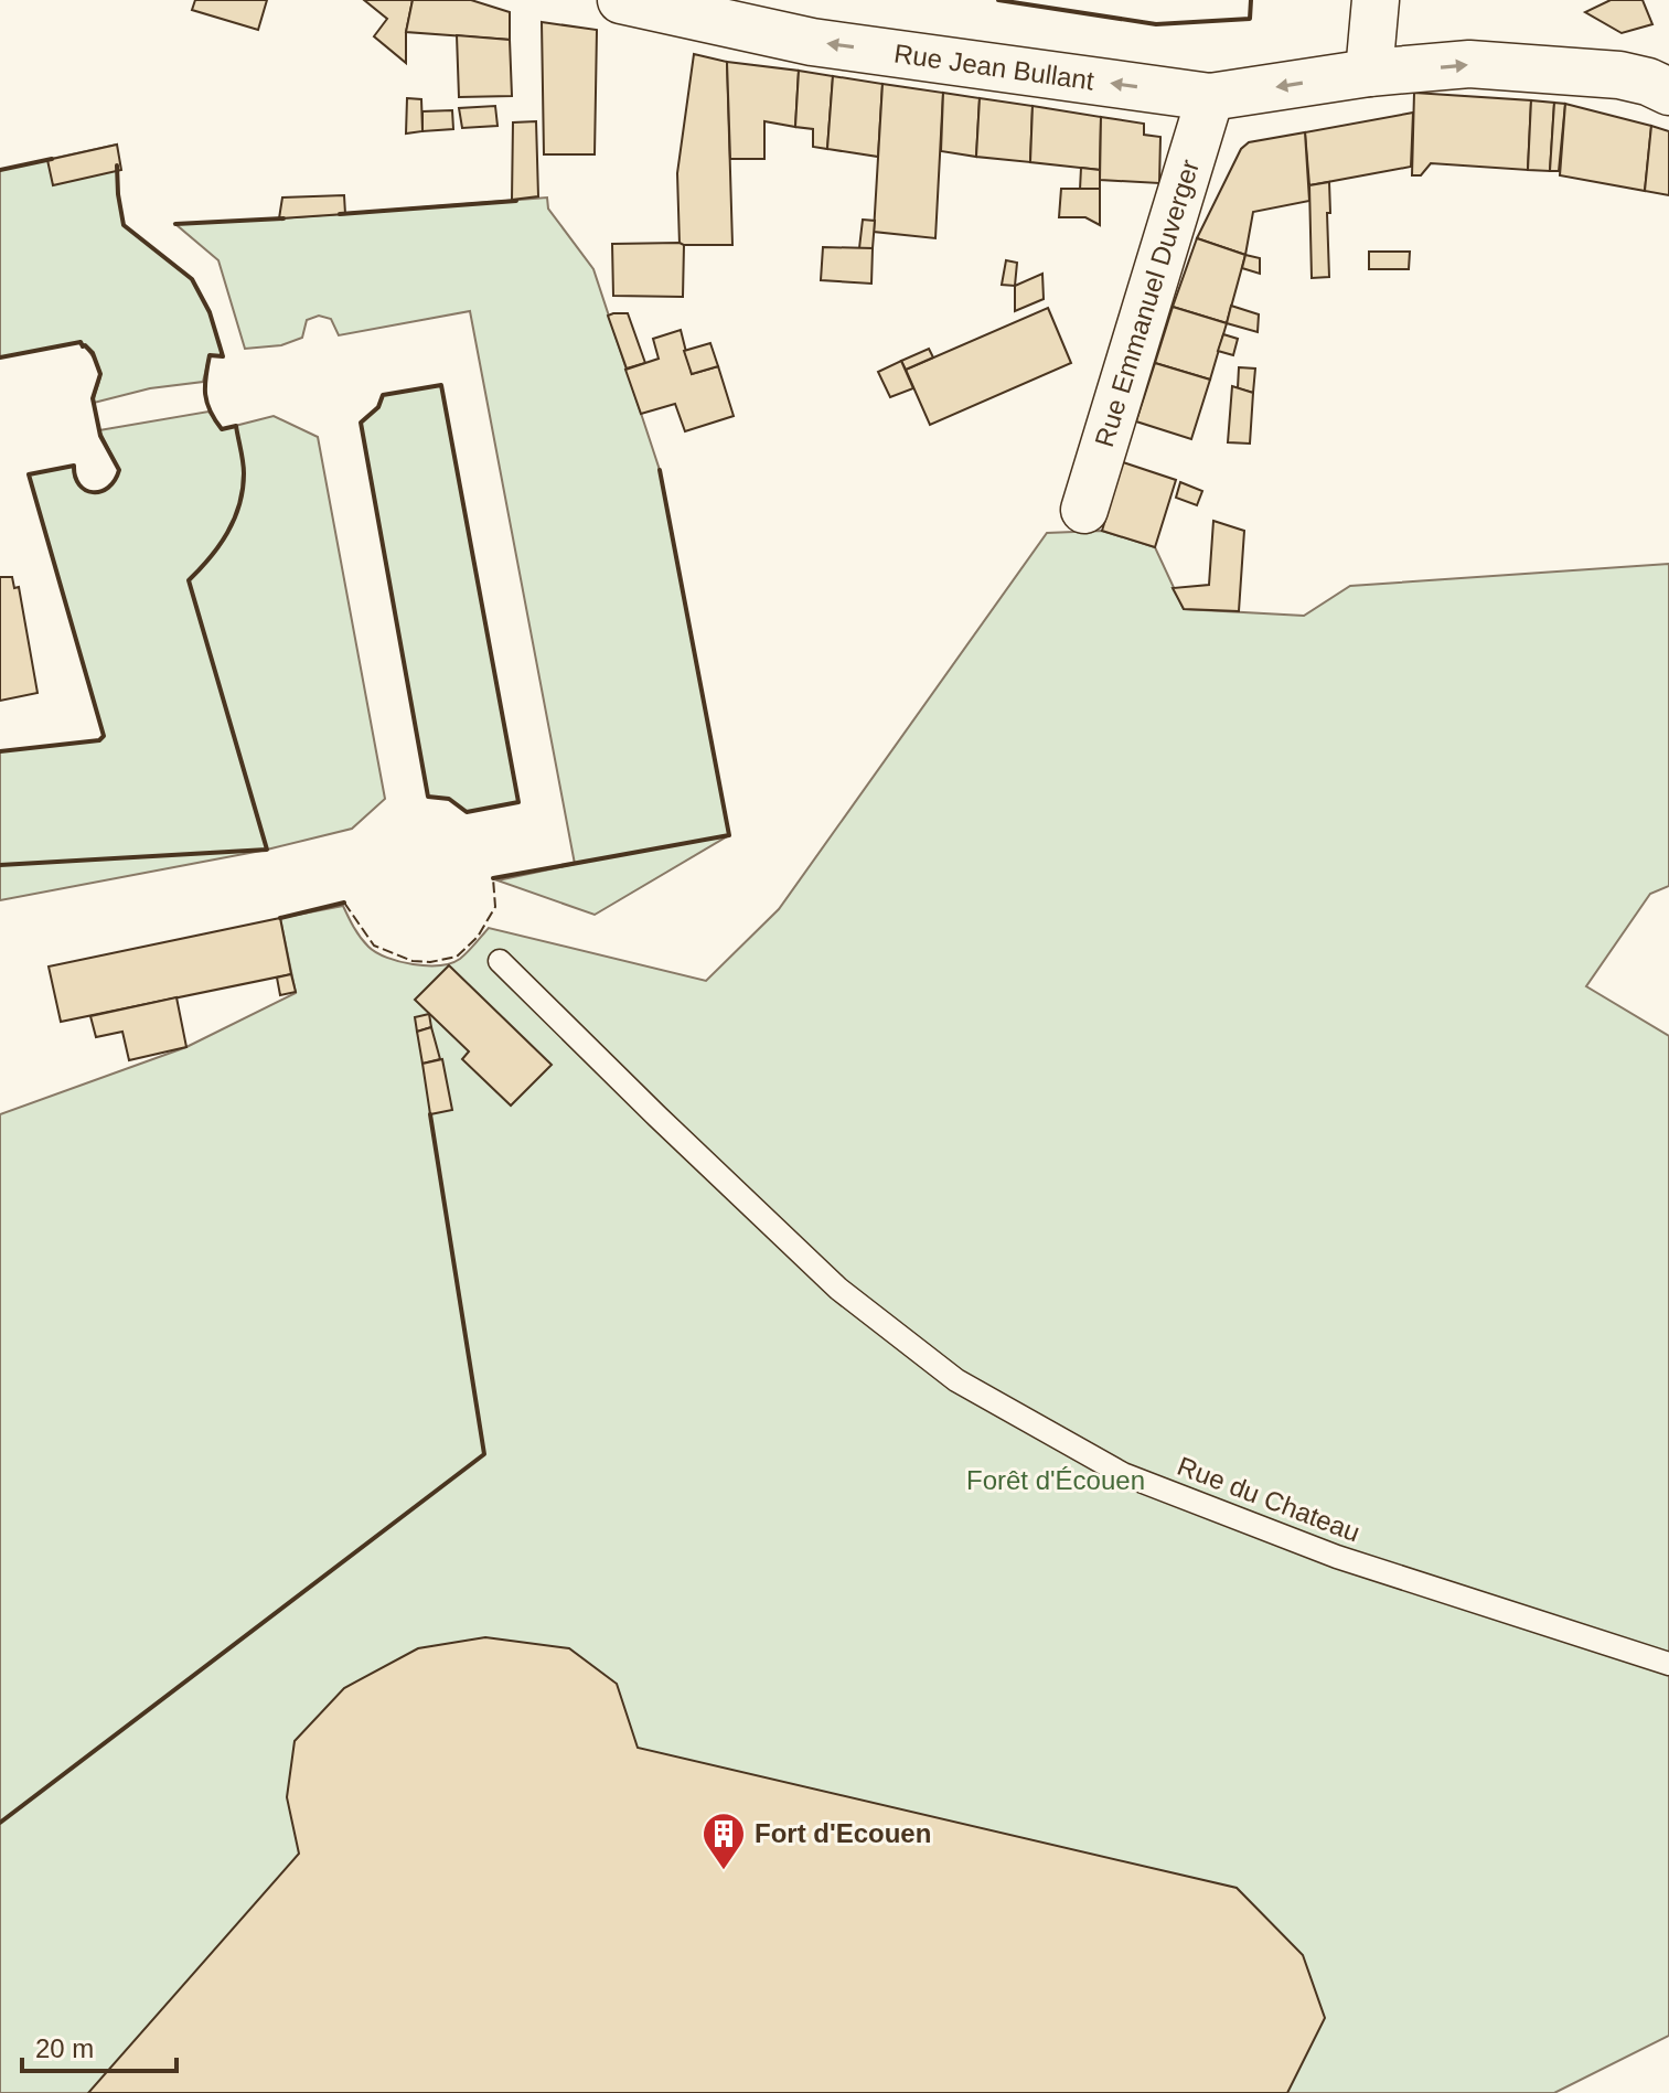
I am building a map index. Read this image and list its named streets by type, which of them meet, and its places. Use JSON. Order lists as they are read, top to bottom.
{
  "streets": {
    "street": ["Rue Jean Bullant", "Rue Emmanuel Duverger"],
    "lane": ["Rue du Chateau"]
  },
  "crossings": [
    ["Rue Jean Bullant", "Rue Emmanuel Duverger"]
  ],
  "parks": ["Forêt d'Écouen"],
  "places": {
    "building": ["Fort d'Ecouen"]
  },
  "scale_bar": "20 m"
}
